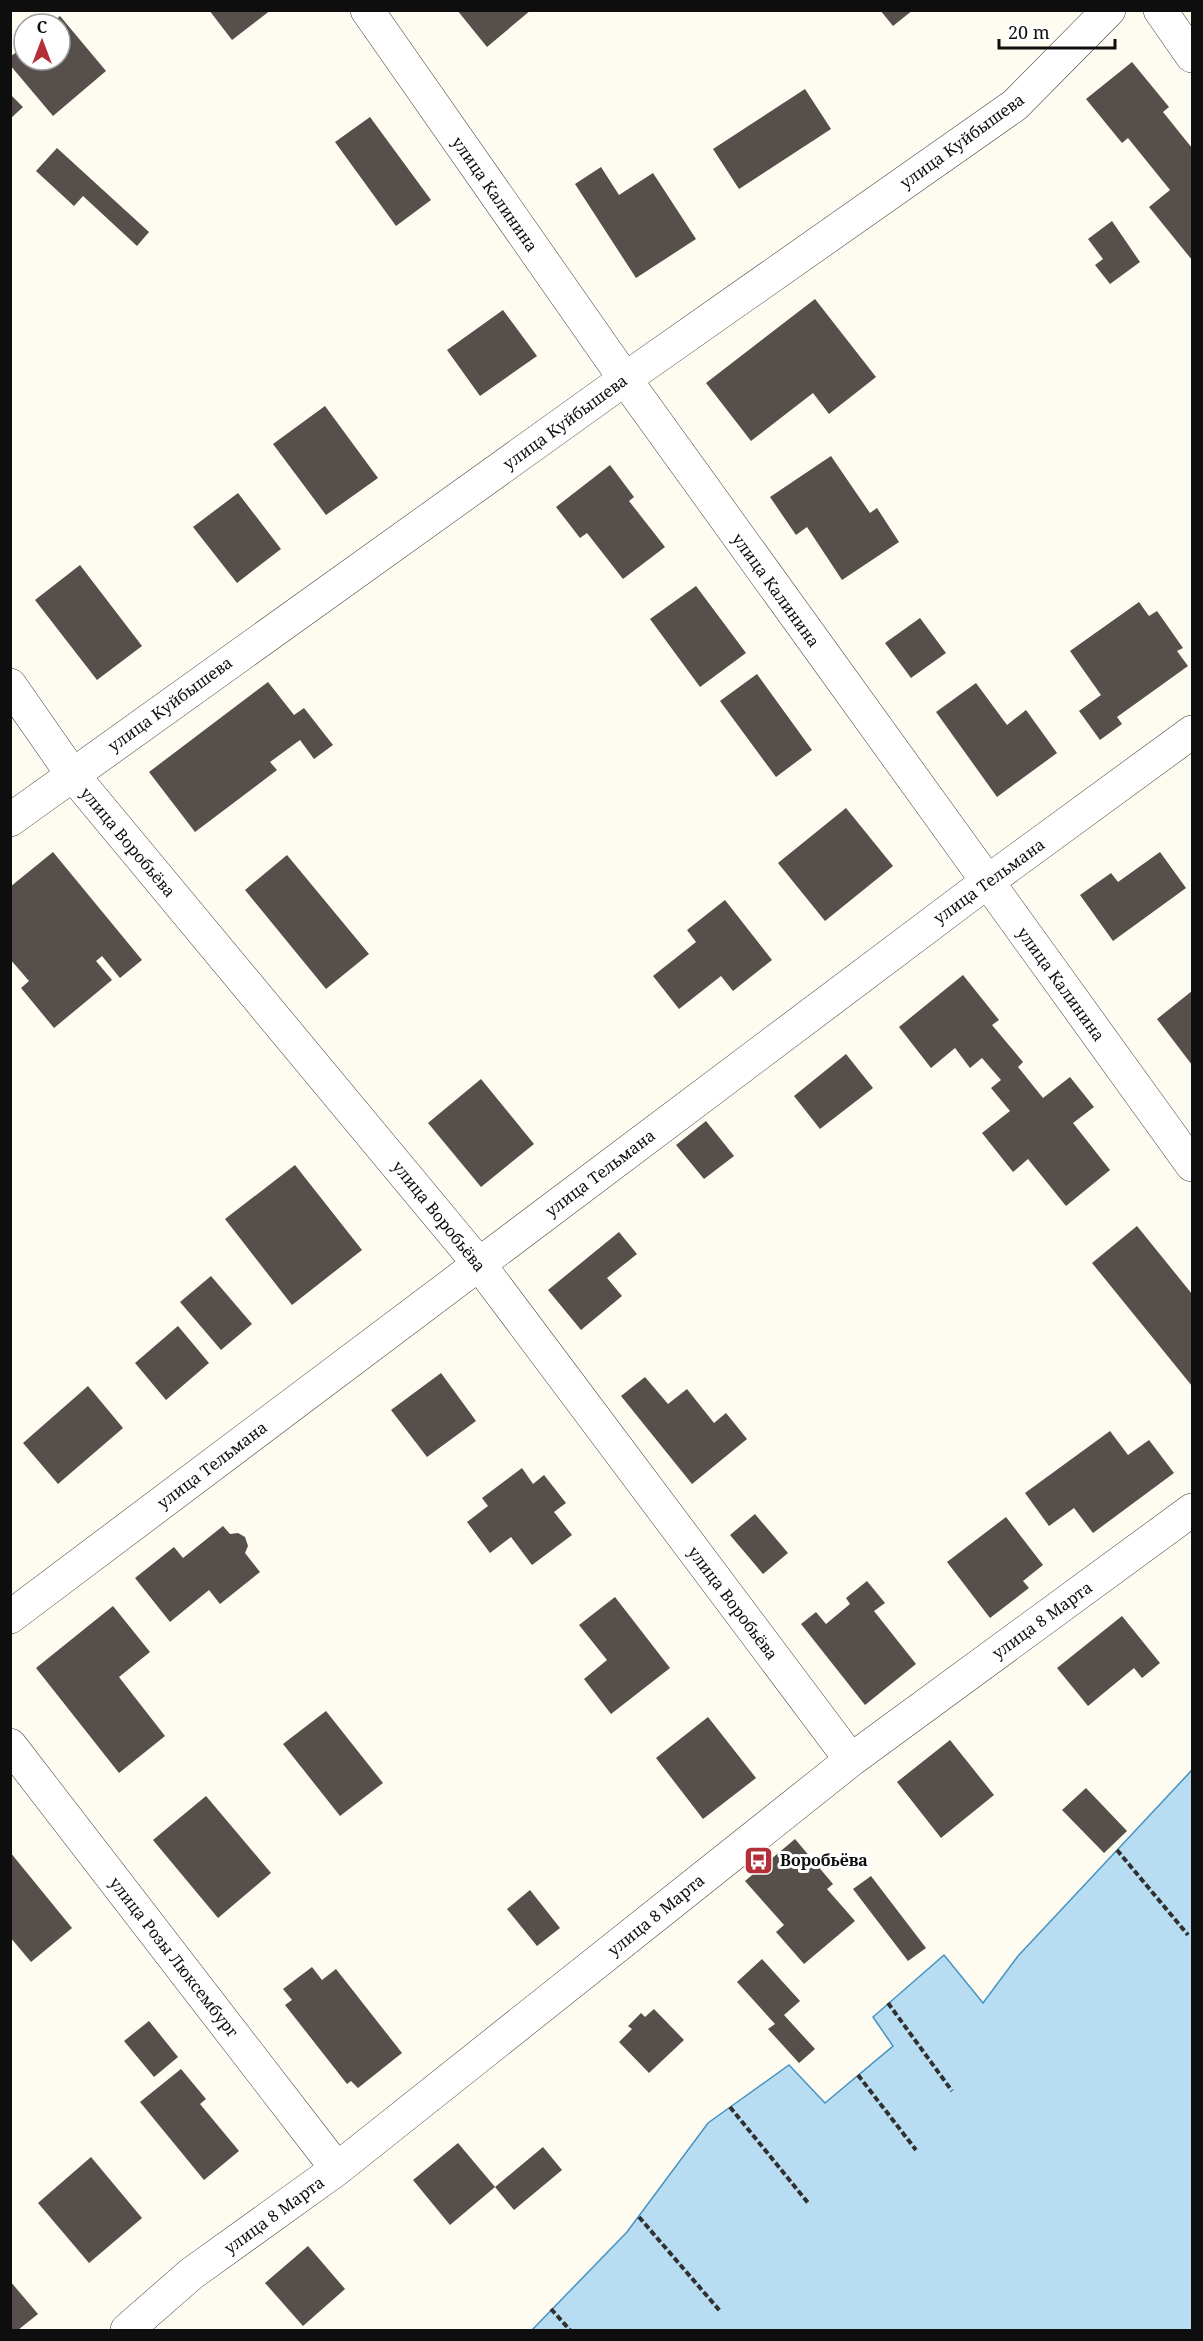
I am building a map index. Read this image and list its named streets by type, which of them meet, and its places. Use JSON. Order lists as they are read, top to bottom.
{
  "streets": {
    "street": [
      "улица Куйбышева",
      "улица Калинина",
      "улица Воробьёва",
      "улица Тельмана",
      "улица 8 Марта",
      "улица Розы Люксембург"
    ]
  },
  "crossings": [
    ["улица Куйбышева", "улица Калинина"],
    ["улица Куйбышева", "улица Воробьёва"],
    ["улица Калинина", "улица Тельмана"],
    ["улица Воробьёва", "улица Тельмана"],
    ["улица Воробьёва", "улица 8 Марта"],
    ["улица 8 Марта", "улица Розы Люксембург"]
  ],
  "places": {
    "bus stop": ["Воробьёва"]
  },
  "scale_bar": "20 m",
  "north": "top"
}
